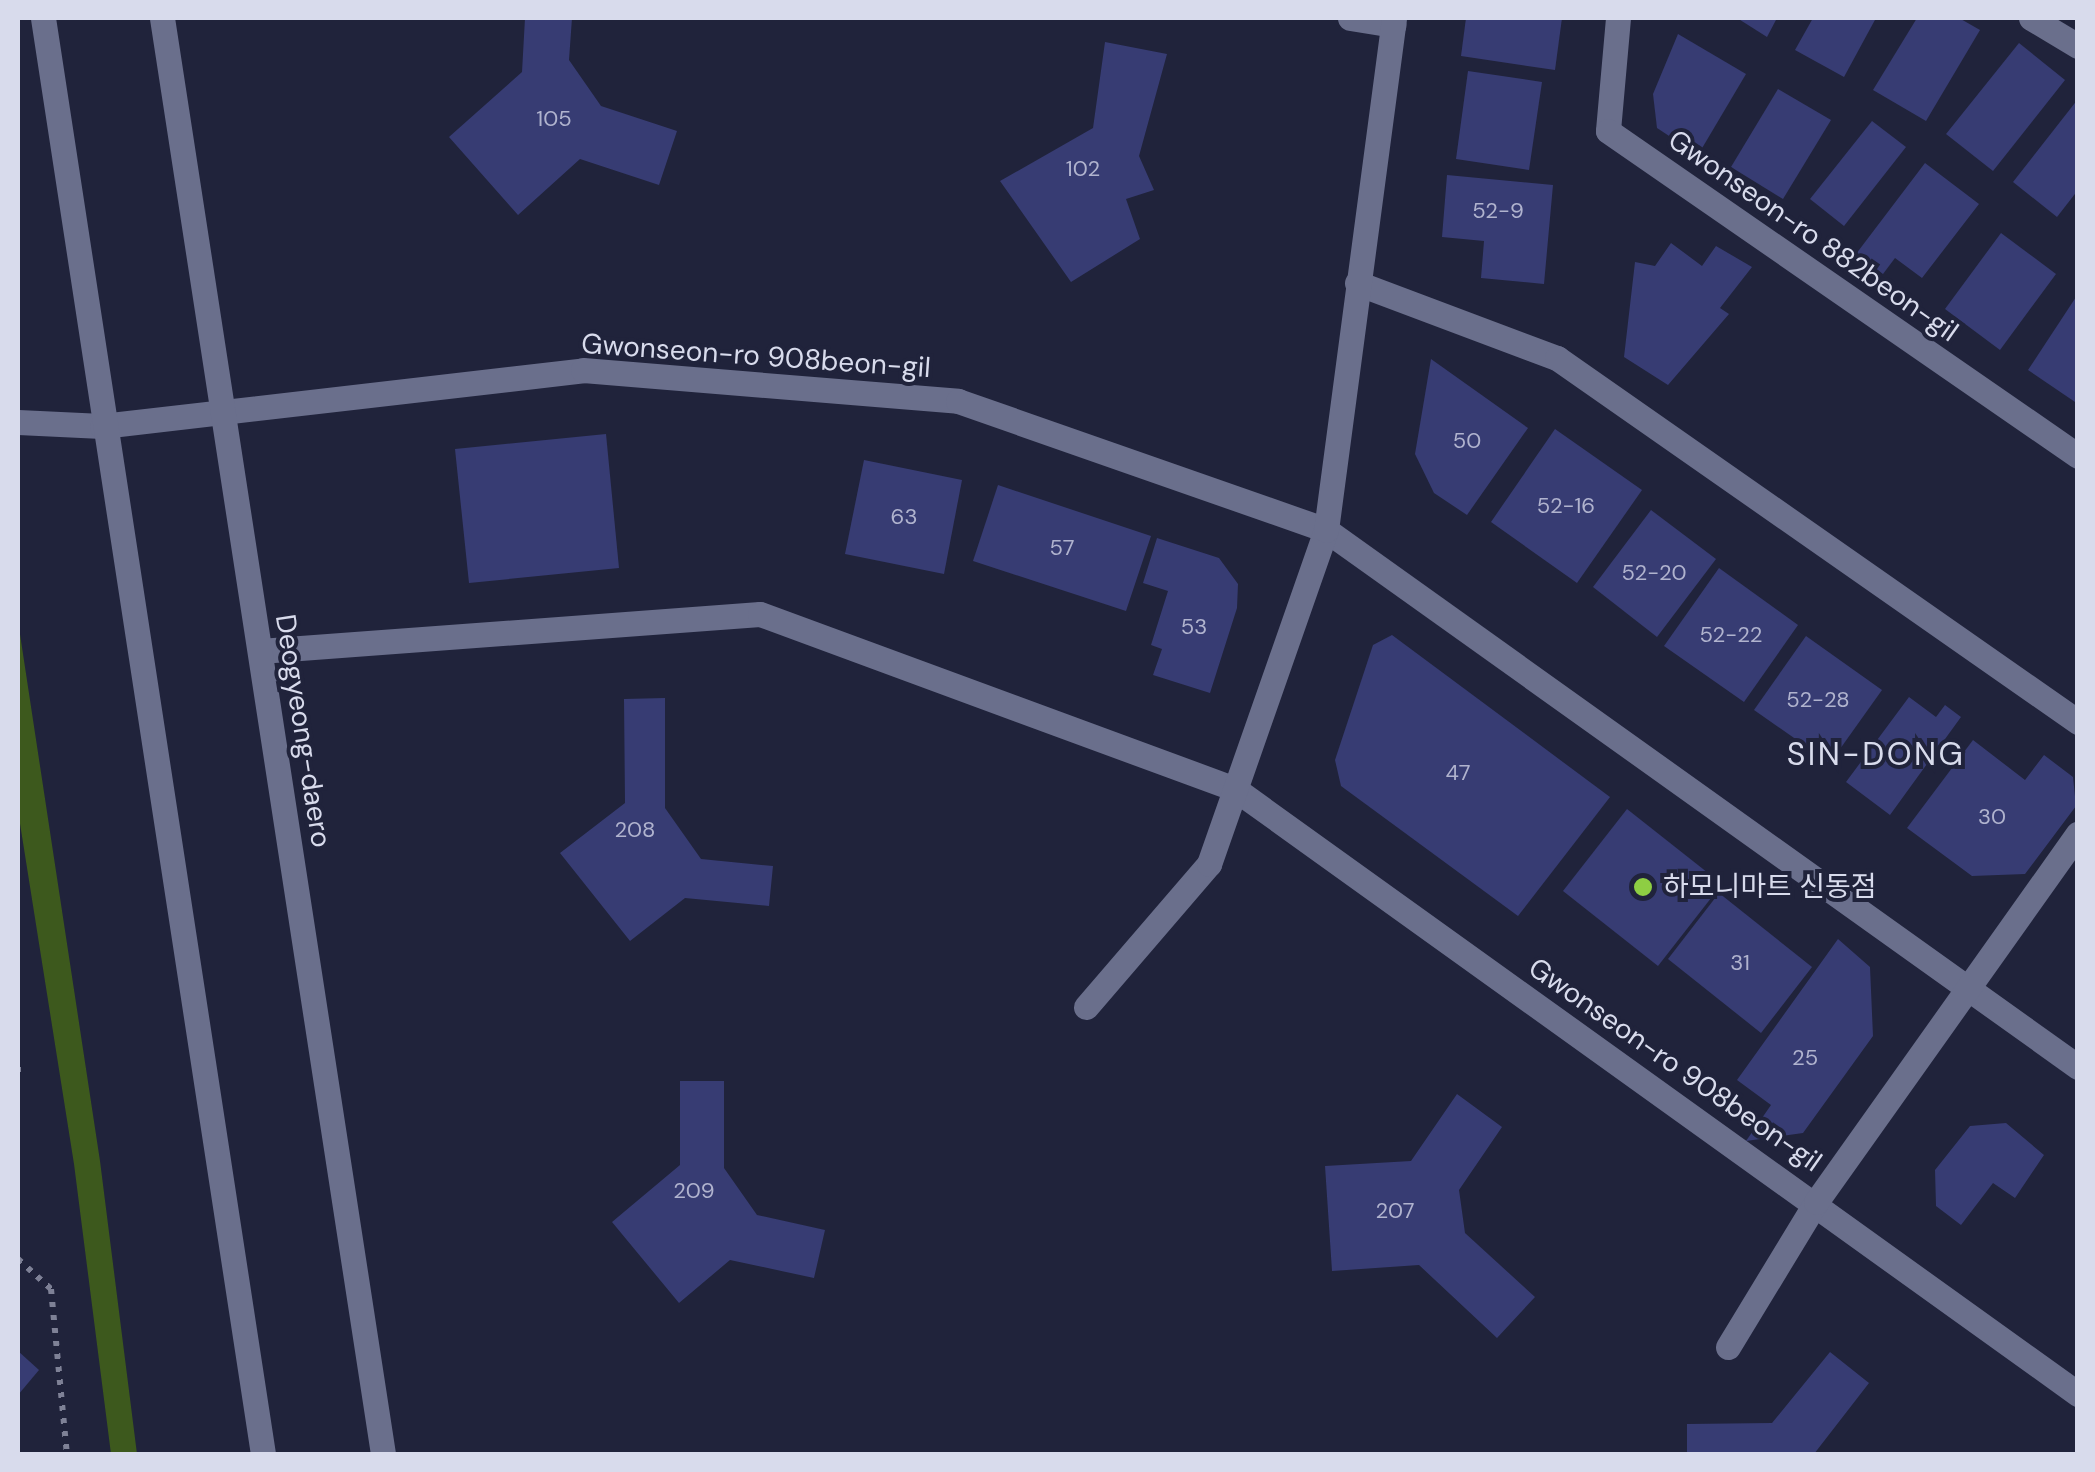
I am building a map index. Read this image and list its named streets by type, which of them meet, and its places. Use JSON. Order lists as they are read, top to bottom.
{
  "streets": {
    "street": ["Gwonseon-ro 882beon-gil", "Gwonseon-ro 908beon-gil", "Deogyeong-daero"]
  },
  "crossings": [
    ["Gwonseon-ro 908beon-gil", "Deogyeong-daero"]
  ],
  "districts": ["SIN-DONG"],
  "places": ["하모니마트 신동점"],
  "house_numbers": [
    "105",
    "102",
    "52-9",
    "50",
    "52-16",
    "63",
    "57",
    "52-20",
    "53",
    "52-22",
    "52-28",
    "47",
    "30",
    "208",
    "31",
    "25",
    "209",
    "207"
  ]
}
